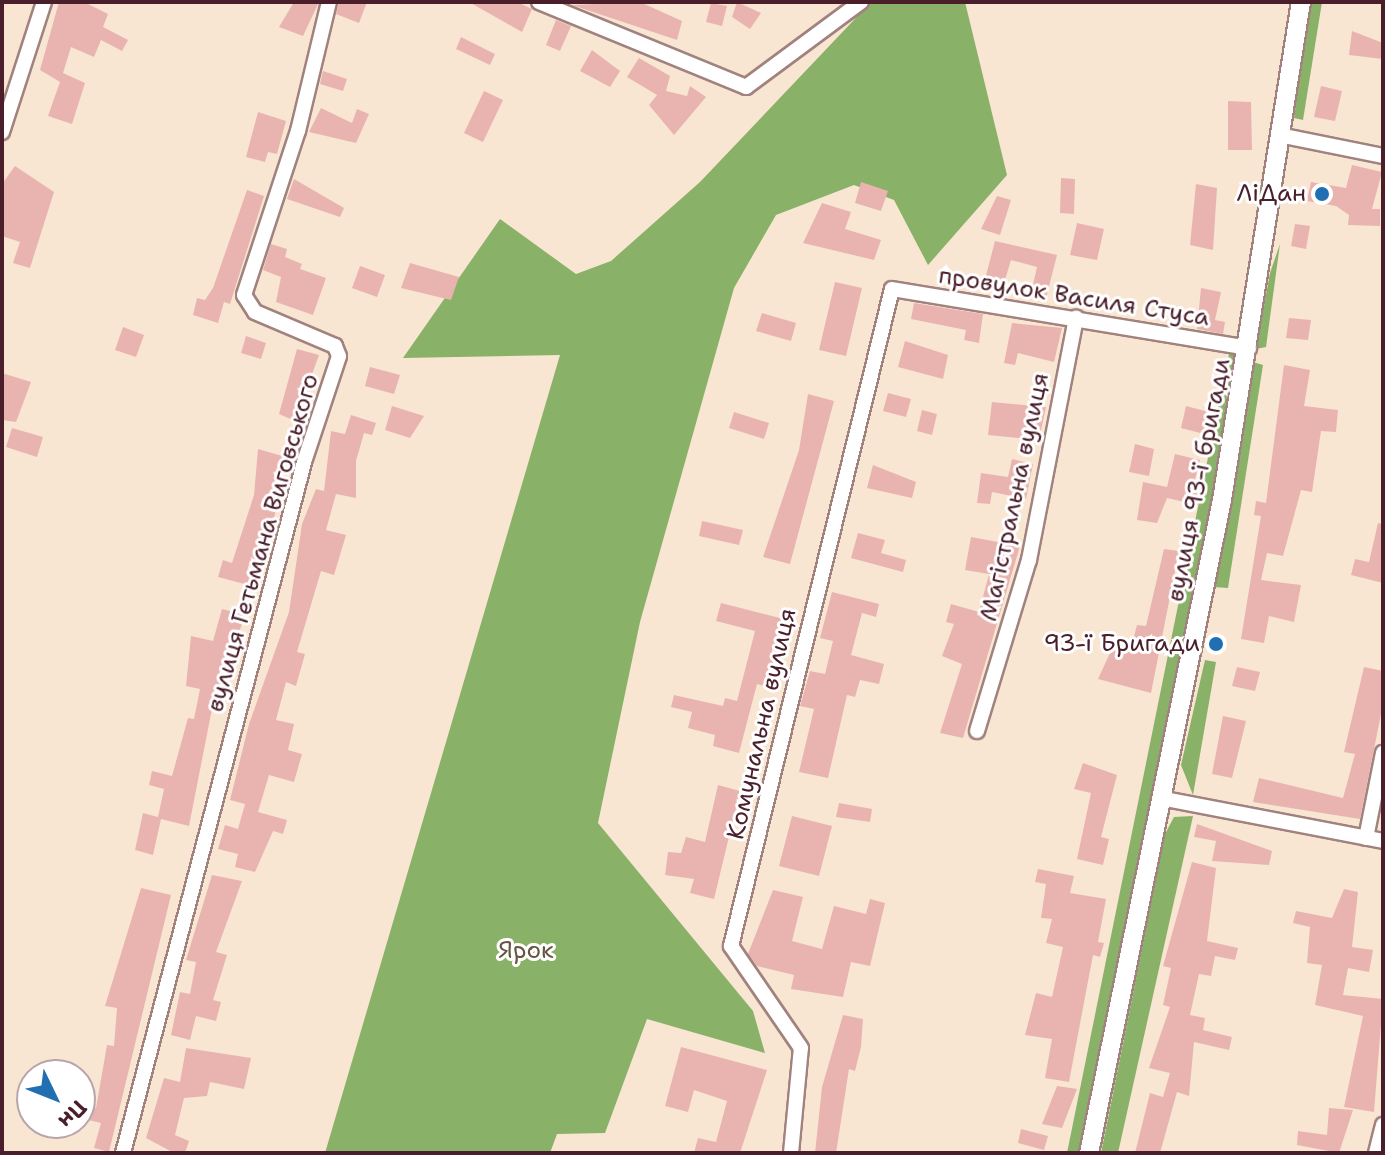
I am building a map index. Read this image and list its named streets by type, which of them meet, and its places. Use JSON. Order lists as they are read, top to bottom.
{
  "streets": {
    "main road": ["вулиця 93-ї бригади"],
    "street": [
      "провулок Василя Стуса",
      "Магістральна вулиця",
      "вулиця Гетьмана Виговського",
      "Комунальна вулиця"
    ]
  },
  "crossings": [
    ["провулок Василя Стуса", "вулиця 93-ї бригади"],
    ["провулок Василя Стуса", "Магістральна вулиця"],
    ["провулок Василя Стуса", "Комунальна вулиця"]
  ],
  "parks": ["Ярок"],
  "places": ["ЛіДан", "93-ї Бригади"],
  "north": "bottom right"
}
